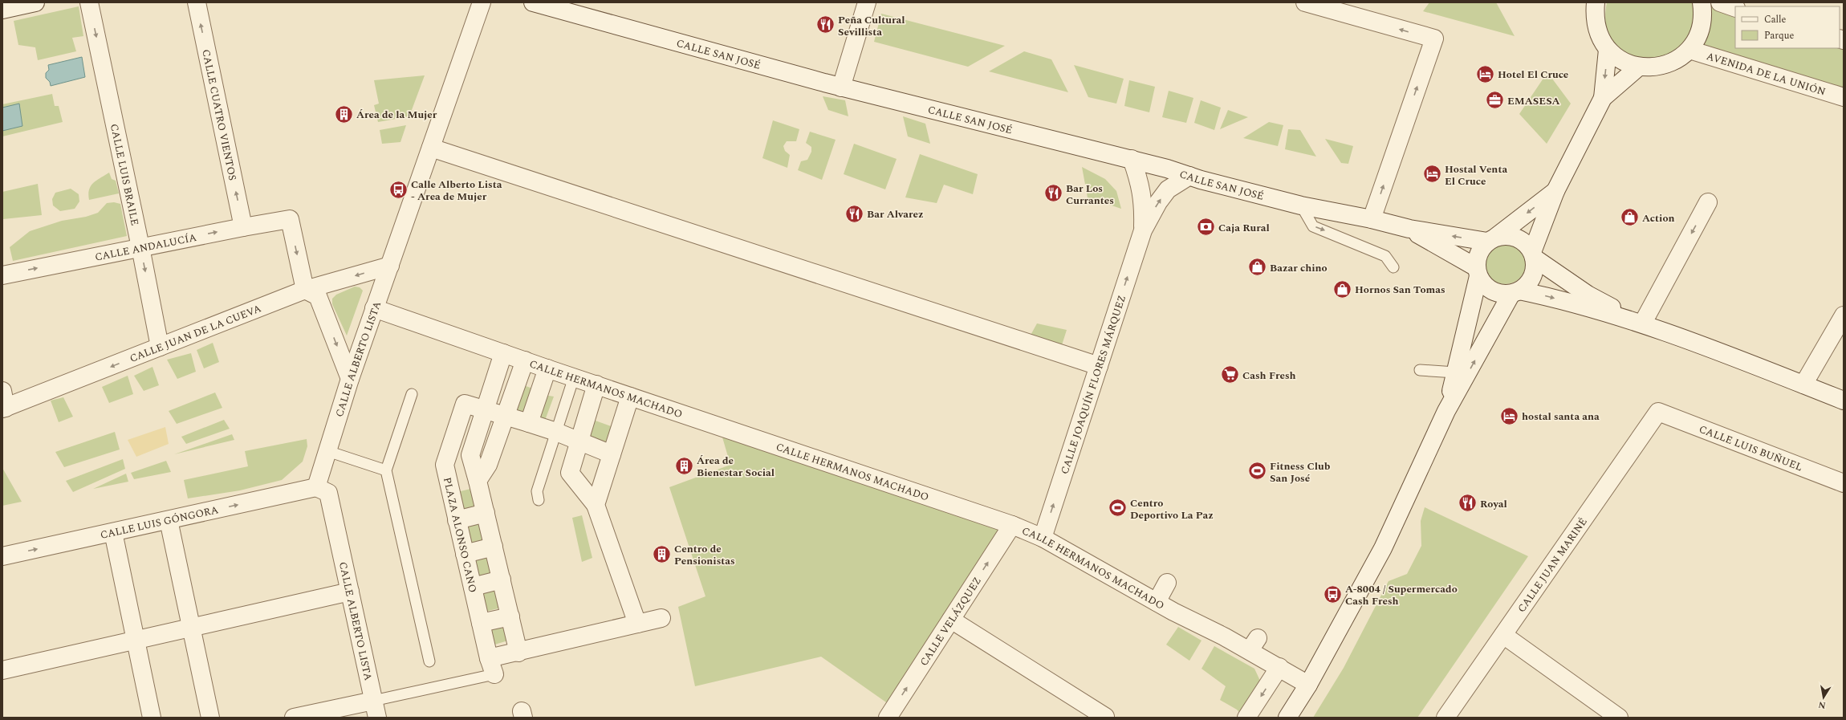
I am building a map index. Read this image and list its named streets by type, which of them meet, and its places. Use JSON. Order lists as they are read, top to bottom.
{
  "streets": {
    "street": [
      "CALLE SAN JOSÉ",
      "AVENIDA DE LA UNIÓN",
      "CALLE CUATRO VIENTOS",
      "CALLE LUIS BRAILE",
      "CALLE ANDALUCÍA",
      "CALLE JUAN DE LA CUEVA",
      "CALLE ALBERTO LISTA",
      "CALLE JOAQUÍN FLORES MÁRQUEZ",
      "CALLE HERMANOS MACHADO",
      "CALLE LUIS BUÑUEL",
      "CALLE LUIS GÓNGORA",
      "PLAZA ALONSO CANO",
      "CALLE JUAN MARINÉ",
      "CALLE VELÁZQUEZ"
    ]
  },
  "crossings": [
    ["CALLE SAN JOSÉ", "CALLE JOAQUÍN FLORES MÁRQUEZ"],
    ["CALLE CUATRO VIENTOS", "CALLE ANDALUCÍA"],
    ["CALLE LUIS BRAILE", "CALLE ANDALUCÍA"],
    ["CALLE LUIS BRAILE", "CALLE JUAN DE LA CUEVA"],
    ["CALLE ANDALUCÍA", "CALLE JUAN DE LA CUEVA"],
    ["CALLE JUAN DE LA CUEVA", "CALLE ALBERTO LISTA"],
    ["CALLE ALBERTO LISTA", "CALLE HERMANOS MACHADO"],
    ["CALLE ALBERTO LISTA", "CALLE LUIS GÓNGORA"],
    ["CALLE JOAQUÍN FLORES MÁRQUEZ", "CALLE HERMANOS MACHADO"],
    ["CALLE HERMANOS MACHADO", "CALLE VELÁZQUEZ"],
    ["CALLE LUIS BUÑUEL", "CALLE JUAN MARINÉ"]
  ],
  "one_way": [
    "CALLE CUATRO VIENTOS",
    "CALLE LUIS BRAILE",
    "CALLE ANDALUCÍA",
    "CALLE JUAN DE LA CUEVA",
    "CALLE JOAQUÍN FLORES MÁRQUEZ",
    "CALLE VELÁZQUEZ"
  ],
  "places": {
    "restaurant": [
      "Peña Cultural Sevillista",
      "Bar Los Currantes",
      "Bar Alvarez",
      "Royal"
    ],
    "hotel": ["Hotel El Cruce", "Hostal Venta El Cruce", "hostal santa ana"],
    "office": ["EMASESA"],
    "building": ["Área de la Mujer", "Área de Bienestar Social", "Centro de Pensionistas"],
    "bus stop": ["Calle Alberto Lista - Area de Mujer", "A-8004 / Supermercado Cash Fresh"],
    "shop": ["Action", "Bazar chino", "Hornos San Tomas"],
    "bank": ["Caja Rural"],
    "supermarket": ["Cash Fresh"],
    "sports": ["Fitness Club San José", "Centro Deportivo La Paz"]
  },
  "legend": ["Calle", "Parque"],
  "north": "bottom"
}
